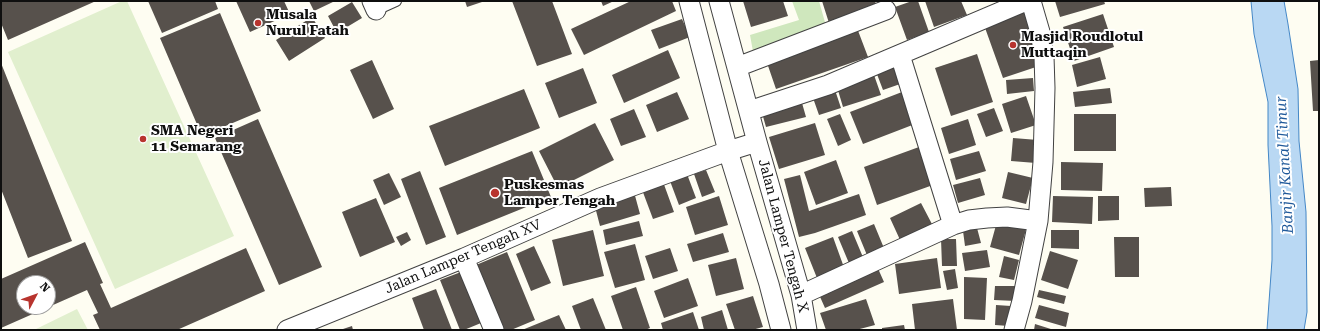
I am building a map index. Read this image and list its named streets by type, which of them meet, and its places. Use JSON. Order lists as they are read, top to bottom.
{
  "streets": {
    "street": ["Jalan Lamper Tengah X", "Jalan Lamper Tengah XV"]
  },
  "crossings": [
    ["Jalan Lamper Tengah X", "Jalan Lamper Tengah XV"]
  ],
  "water": ["Banjir Kanal Timur"],
  "places": [
    "Musala Nurul Fatah",
    "Masjid Roudlotul Muttaqin",
    "SMA Negeri 11 Semarang",
    "Puskesmas Lamper Tengah"
  ],
  "north": "top right"
}
